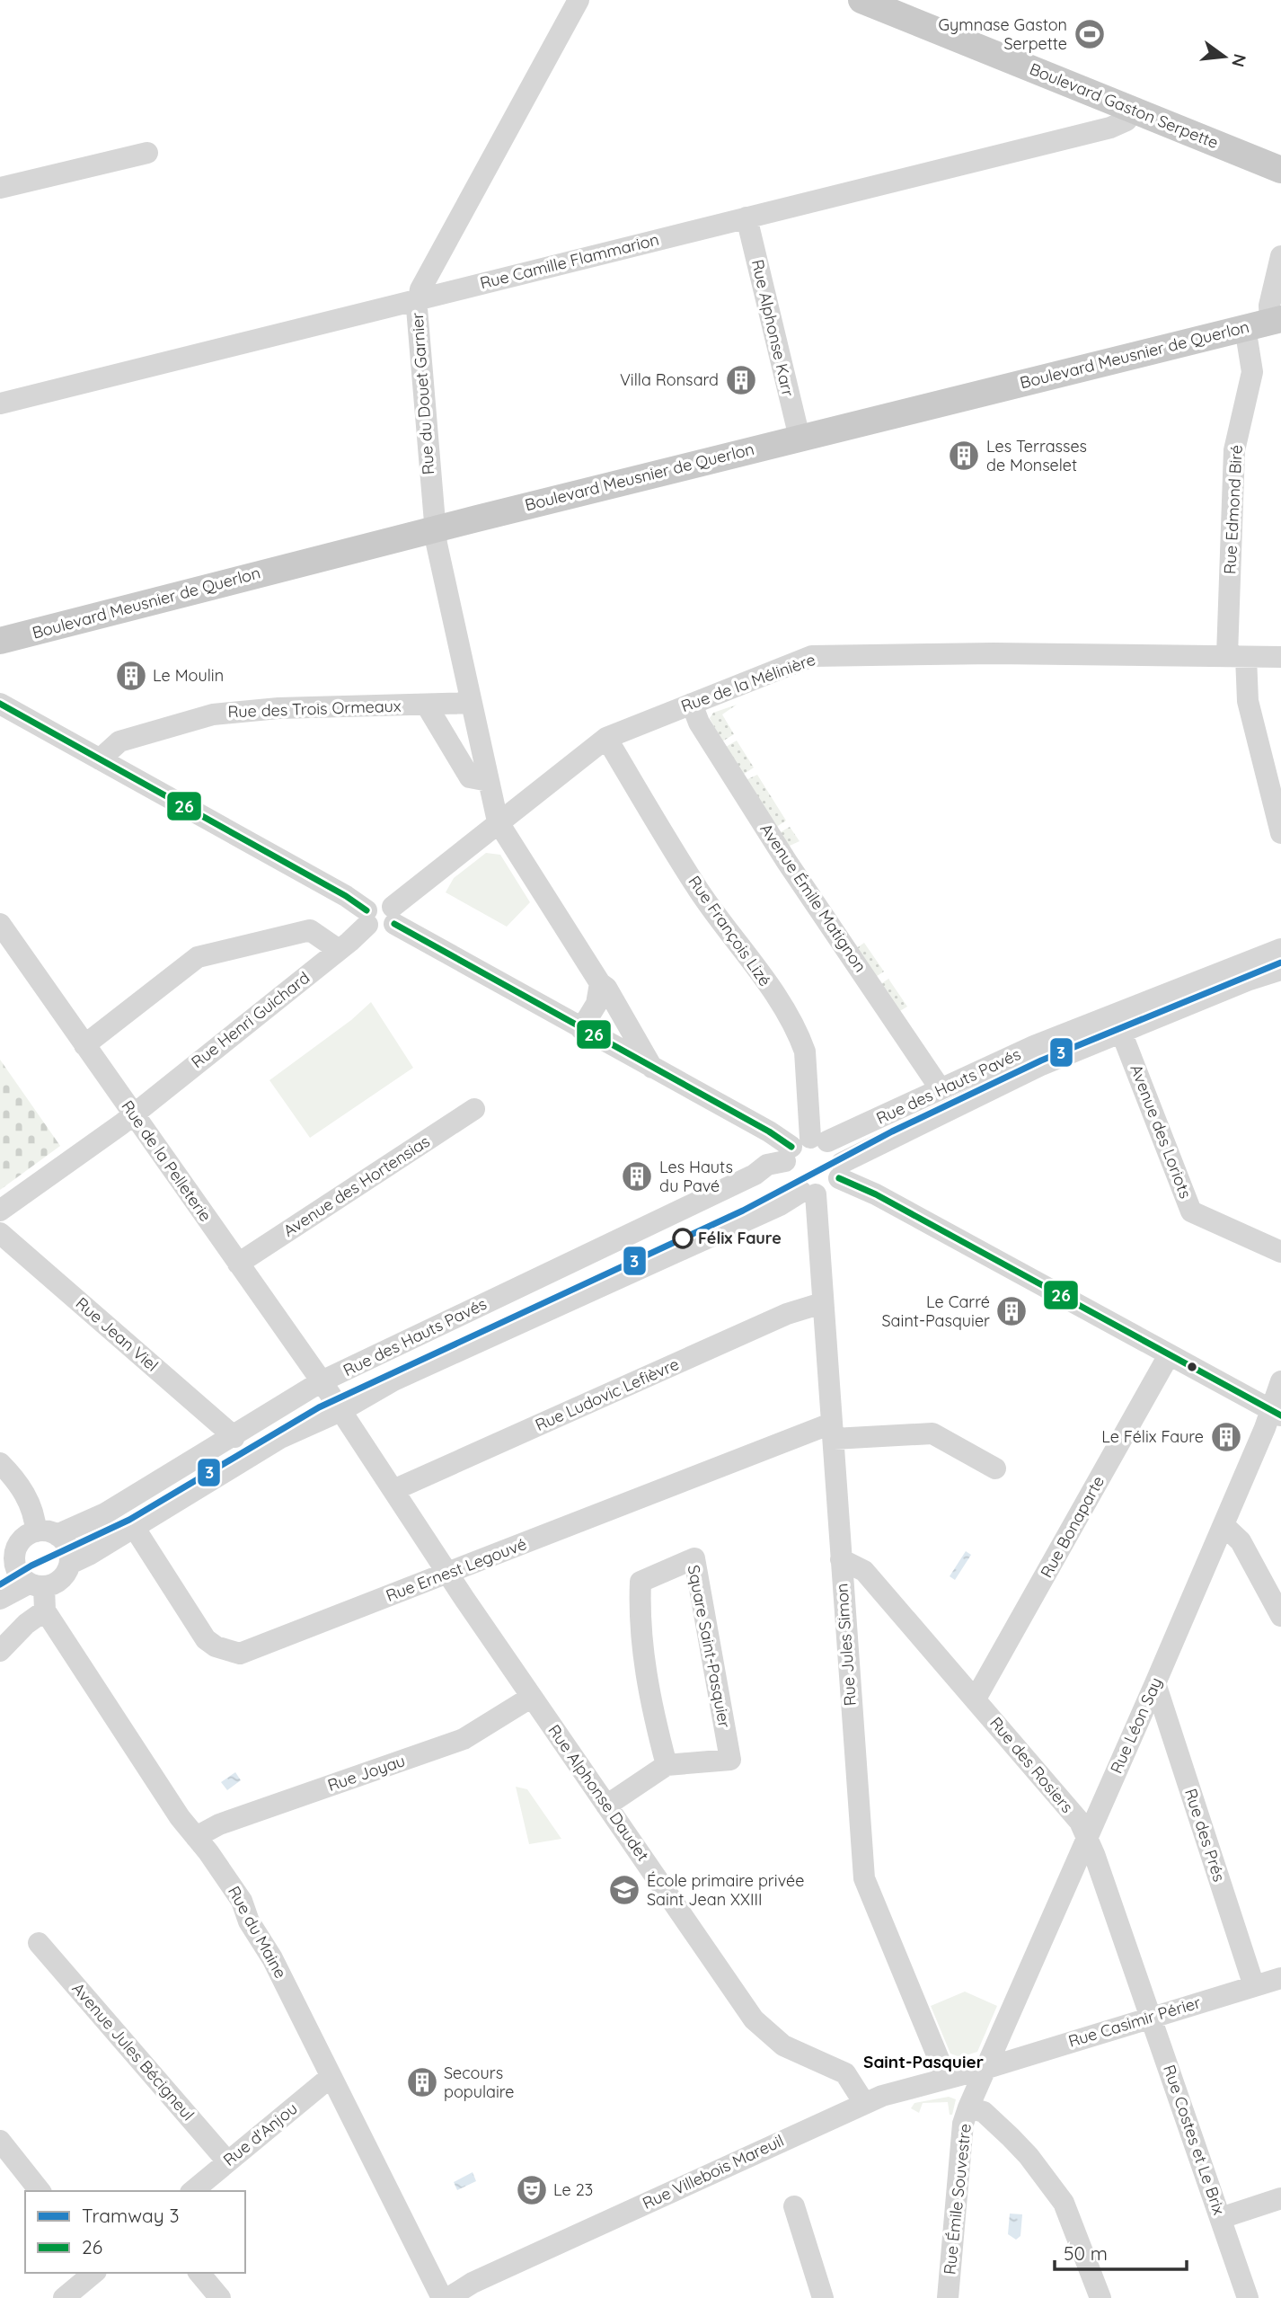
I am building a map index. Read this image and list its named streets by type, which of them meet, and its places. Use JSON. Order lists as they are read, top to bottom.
{
  "streets": {
    "main road": ["Boulevard Gaston Serpette", "Boulevard Meusnier de Querlon"],
    "street": [
      "Rue Camille Flammarion",
      "Rue Alphonse Karr",
      "Rue du Douet Garnier",
      "Rue Edmond Biré",
      "Rue de la Mélinière",
      "Rue des Trois Ormeaux",
      "Avenue Émile Matignon",
      "Rue François Lizé",
      "Rue Henri Guichard",
      "Rue des Hauts Pavés",
      "Avenue des Loriots",
      "Rue de la Pelleterie",
      "Avenue des Hortensias",
      "Rue Jean Viel",
      "Rue Ludovic Lefièvre",
      "Rue Bonaparte",
      "Rue Ernest Legouvé",
      "Rue Jules Simon",
      "Square Saint-Pasquier",
      "Rue Léon Say",
      "Rue des Rosiers",
      "Rue Joyau",
      "Rue Alphonse Daudet",
      "Rue des Prés",
      "Rue du Maine",
      "Rue Casimir Périer",
      "Avenue Jules Bécigneul",
      "Rue d'Anjou",
      "Rue Costes et Le Brix",
      "Rue Villebois Mareuil",
      "Rue Émile Souvestre"
    ]
  },
  "crossings": [
    ["Boulevard Gaston Serpette", "Rue Camille Flammarion"],
    ["Rue Camille Flammarion", "Rue Alphonse Karr"],
    ["Rue Camille Flammarion", "Rue du Douet Garnier"],
    ["Rue Alphonse Karr", "Boulevard Meusnier de Querlon"],
    ["Boulevard Meusnier de Querlon", "Rue du Douet Garnier"],
    ["Boulevard Meusnier de Querlon", "Rue Edmond Biré"],
    ["Rue du Douet Garnier", "Rue de la Mélinière"],
    ["Rue du Douet Garnier", "Rue des Trois Ormeaux"],
    ["Rue Edmond Biré", "Rue de la Mélinière"],
    ["Rue de la Mélinière", "Avenue Émile Matignon"],
    ["Rue de la Mélinière", "Rue François Lizé"],
    ["Avenue Émile Matignon", "Rue des Hauts Pavés"],
    ["Rue François Lizé", "Rue des Hauts Pavés"],
    ["Rue François Lizé", "Rue Jules Simon"],
    ["Rue Henri Guichard", "Rue de la Pelleterie"],
    ["Rue des Hauts Pavés", "Avenue des Loriots"],
    ["Rue des Hauts Pavés", "Rue de la Pelleterie"],
    ["Rue des Hauts Pavés", "Rue Jean Viel"],
    ["Rue des Hauts Pavés", "Rue Ernest Legouvé"],
    ["Rue des Hauts Pavés", "Rue Jules Simon"],
    ["Rue de la Pelleterie", "Avenue des Hortensias"],
    ["Rue de la Pelleterie", "Rue Ludovic Lefièvre"],
    ["Rue de la Pelleterie", "Rue Alphonse Daudet"],
    ["Rue Ludovic Lefièvre", "Rue Jules Simon"],
    ["Rue Ludovic Lefièvre", "Rue Alphonse Daudet"],
    ["Rue Bonaparte", "Rue des Rosiers"],
    ["Rue Ernest Legouvé", "Rue Jules Simon"],
    ["Rue Ernest Legouvé", "Rue Alphonse Daudet"],
    ["Rue Jules Simon", "Rue des Rosiers"],
    ["Rue Jules Simon", "Rue Villebois Mareuil"],
    ["Rue Léon Say", "Rue des Rosiers"],
    ["Rue Léon Say", "Rue des Prés"],
    ["Rue Léon Say", "Rue Casimir Périer"],
    ["Rue Léon Say", "Rue Villebois Mareuil"],
    ["Rue Léon Say", "Rue Émile Souvestre"],
    ["Rue des Rosiers", "Rue Casimir Périer"],
    ["Rue des Rosiers", "Rue Costes et Le Brix"],
    ["Rue Joyau", "Rue Alphonse Daudet"],
    ["Rue Joyau", "Rue du Maine"],
    ["Rue Alphonse Daudet", "Rue Villebois Mareuil"],
    ["Rue des Prés", "Rue Casimir Périer"],
    ["Rue du Maine", "Rue d'Anjou"],
    ["Rue Casimir Périer", "Rue Costes et Le Brix"],
    ["Rue Casimir Périer", "Rue Villebois Mareuil"],
    ["Rue Casimir Périer", "Rue Émile Souvestre"],
    ["Avenue Jules Bécigneul", "Rue d'Anjou"],
    ["Rue Villebois Mareuil", "Rue Émile Souvestre"]
  ],
  "districts": ["Saint-Pasquier"],
  "places": {
    "sports": ["Gymnase Gaston Serpette"],
    "building": [
      "Villa Ronsard",
      "Les Terrasses de Monselet",
      "Le Moulin",
      "Les Hauts du Pavé",
      "Le Carré Saint-Pasquier",
      "Le Félix Faure",
      "Secours populaire"
    ],
    "other": ["Félix Faure"],
    "school or university": ["École primaire privée Saint Jean XXIII"],
    "theatre": ["Le 23"]
  },
  "lines": ["transit line 26", "tram line 3"],
  "legend": ["Tramway 3", "26"],
  "scale_bar": "50 m",
  "north": "right"
}
